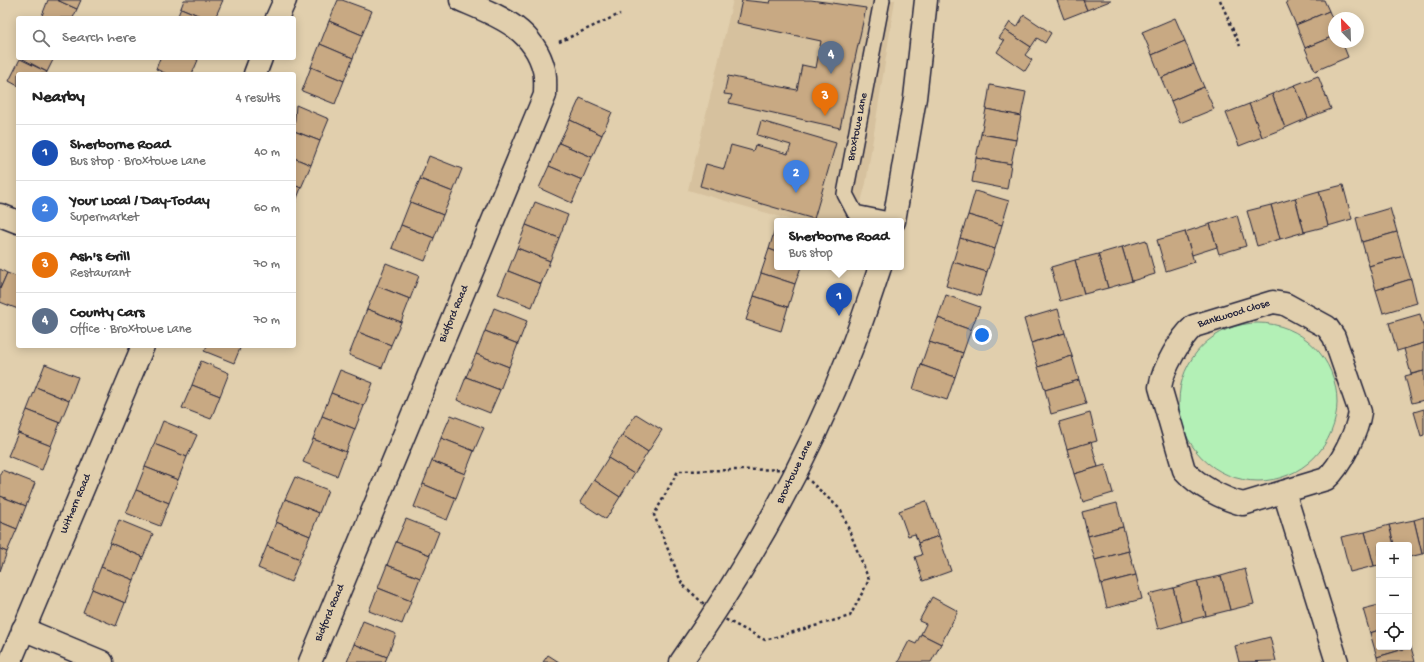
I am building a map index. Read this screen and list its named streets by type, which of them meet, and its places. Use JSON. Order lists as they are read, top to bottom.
{
  "streets": {
    "street": [
      "Broxtowe Lane",
      "Bidford Road",
      "Bankwood Close",
      "Withern Road"
    ]
  },
  "north": "top left",
  "page": {
    "search": "Search here",
    "pins": [
      "4",
      "3",
      "2",
      "1"
    ],
    "heading": ["Nearby", "4 results"],
    "list": [
      {
        "mark": "1",
        "name": "Sherborne Road",
        "note": "Bus stop · Broxtowe Lane",
        "value": "40 m"
      },
      {
        "mark": "2",
        "name": "Your Local / Day-Today",
        "note": "Supermarket",
        "value": "60 m"
      },
      {
        "mark": "3",
        "name": "Ash's Grill",
        "note": "Restaurant",
        "value": "70 m"
      },
      {
        "mark": "4",
        "name": "County Cars",
        "note": "Office · Broxtowe Lane",
        "value": "70 m"
      }
    ],
    "popup": ["Sherborne Road", "Bus stop"],
    "map_buttons": ["+", "−"]
  }
}
